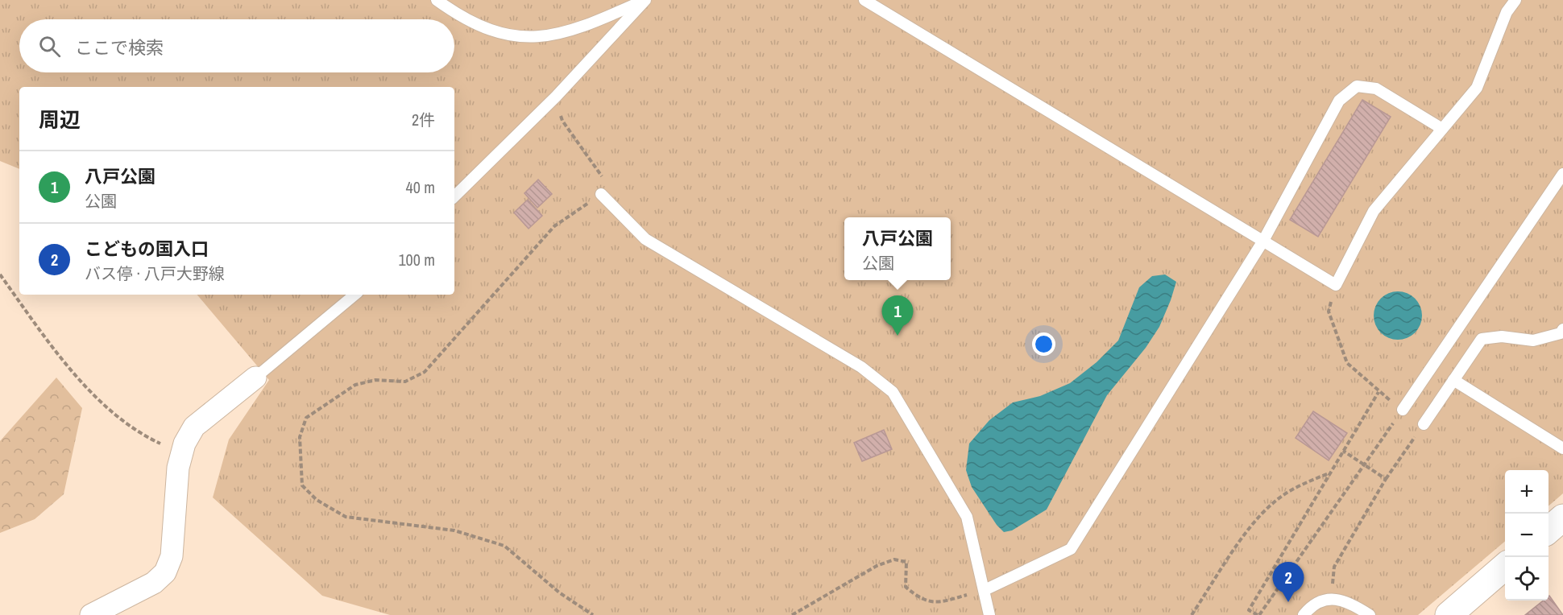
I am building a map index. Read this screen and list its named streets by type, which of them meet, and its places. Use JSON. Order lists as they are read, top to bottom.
{
  "page": {
    "search": "ここで検索",
    "heading": ["周辺", "2件"],
    "list": [
      {
        "mark": "1",
        "name": "八戸公園",
        "note": "公園",
        "value": "40 m"
      },
      {
        "mark": "2",
        "name": "こどもの国入口",
        "note": "バス停 · 八戸大野線",
        "value": "100 m"
      }
    ],
    "popup": ["八戸公園", "公園"],
    "pins": ["1", "2"],
    "map_buttons": ["+", "−"]
  }
}
